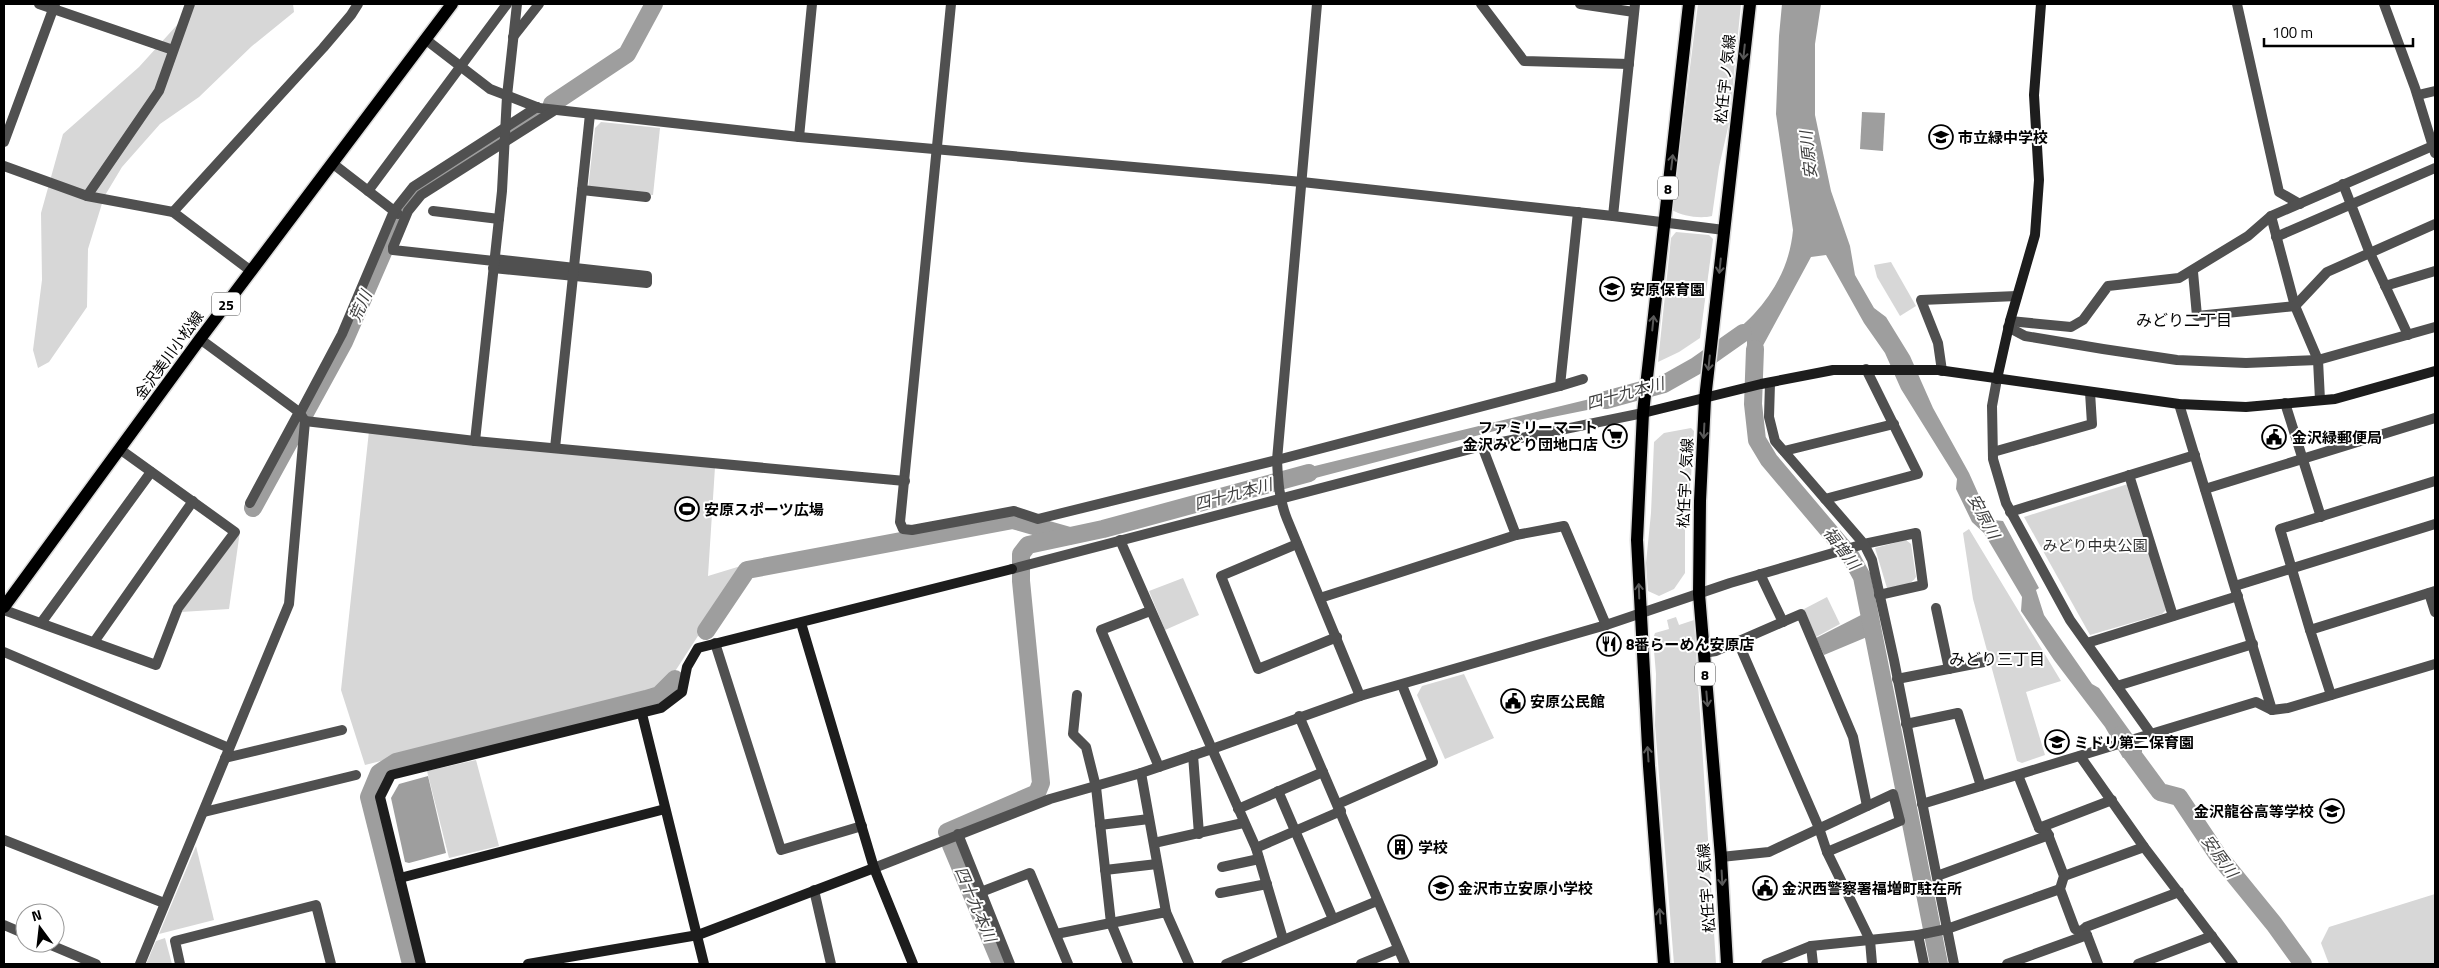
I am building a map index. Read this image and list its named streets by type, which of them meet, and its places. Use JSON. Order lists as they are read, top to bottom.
{
  "streets": {
    "main road": [
      "松任宇ノ気線",
      "8",
      "25",
      "金沢美川小松線"
    ]
  },
  "districts": ["みどり二丁目", "みどり三丁目"],
  "water": [
    "安原川",
    "荒川",
    "四十九本川",
    "福増川"
  ],
  "parks": ["みどり中央公園"],
  "places": {
    "school or university": [
      "市立緑中学校",
      "安原保育園",
      "ミドリ第二保育園",
      "金沢龍谷高等学校",
      "金沢市立安原小学校"
    ],
    "supermarket": ["ファミリーマート 金沢みどり団地口店"],
    "public building": ["金沢緑郵便局", "安原公民館", "金沢西警察署福増町駐在所"],
    "sports": ["安原スポーツ広場"],
    "restaurant": ["8番らーめん安原店"],
    "building": ["学校"]
  },
  "scale_bar": "100 m",
  "north": "top"
}
